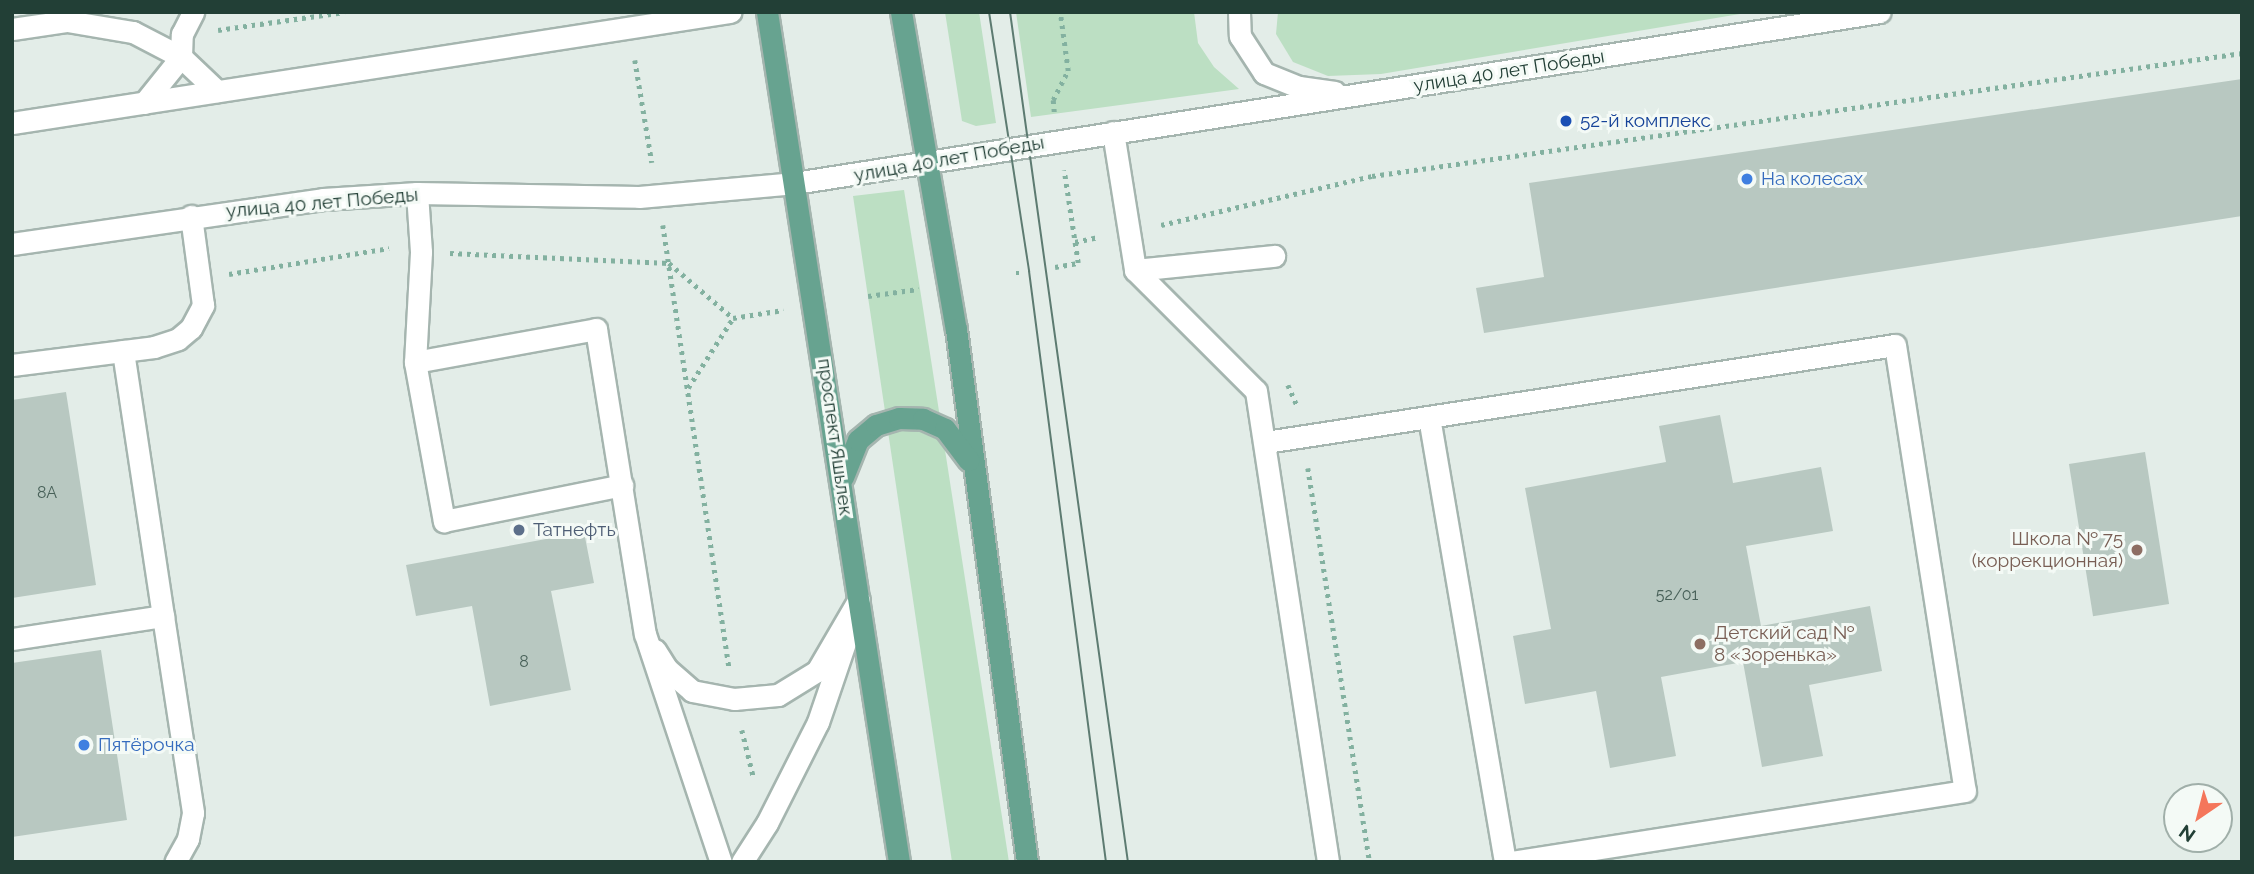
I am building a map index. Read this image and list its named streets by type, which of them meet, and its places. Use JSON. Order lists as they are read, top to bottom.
{
  "streets": {
    "main road": ["проспект Яшьлек"],
    "street": ["улица 40 лет Победы"]
  },
  "crossings": [
    ["улица 40 лет Победы", "проспект Яшьлек"]
  ],
  "places": [
    "52-й комплекс",
    "На колесах",
    "Татнефть",
    "Школа № 75 (коррекционная)",
    "Детский сад № 8 «Зоренька»",
    "Пятёрочка"
  ],
  "house_numbers": ["8А", "52/01", "8"],
  "north": "bottom left"
}
